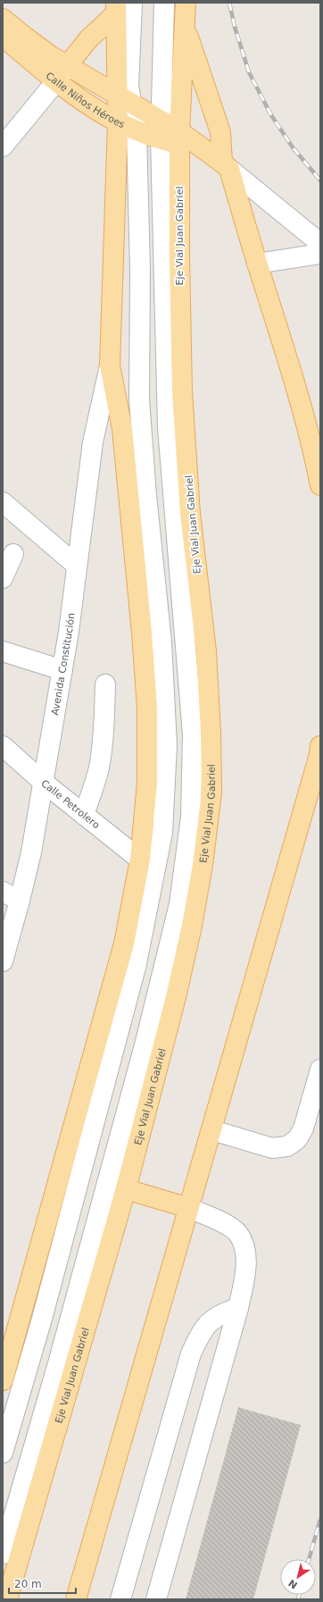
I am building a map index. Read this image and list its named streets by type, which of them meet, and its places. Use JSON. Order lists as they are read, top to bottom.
{
  "streets": {
    "main road": ["Calle Niños Héroes", "Eje Vial Juan Gabriel"],
    "street": ["Avenida Constitución", "Calle Petrolero"]
  },
  "crossings": [
    ["Calle Niños Héroes", "Eje Vial Juan Gabriel"],
    ["Avenida Constitución", "Calle Petrolero"]
  ],
  "scale_bar": "20 m",
  "north": "bottom left"
}
